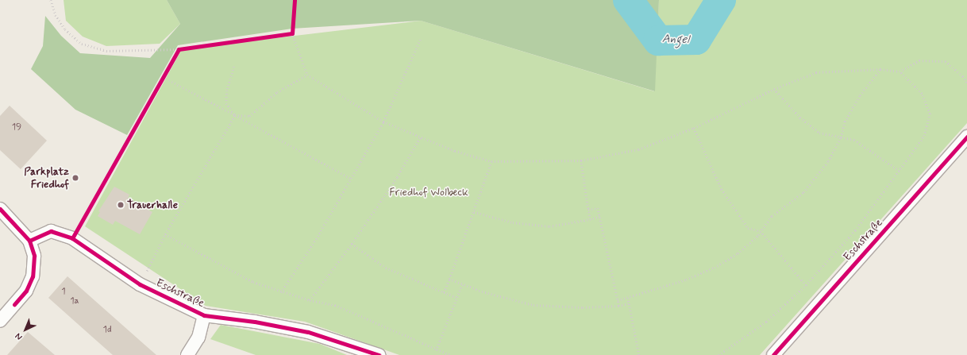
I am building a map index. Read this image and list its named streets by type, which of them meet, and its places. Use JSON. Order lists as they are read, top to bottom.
{
  "streets": {
    "street": ["Eschstraße"]
  },
  "water": ["Angel"],
  "parks": ["Friedhof Wolbeck"],
  "places": ["Parkplatz Friedhof", "Trauerhalle"],
  "house_numbers": [
    "19",
    "1",
    "1a",
    "1d"
  ],
  "north": "bottom left"
}
